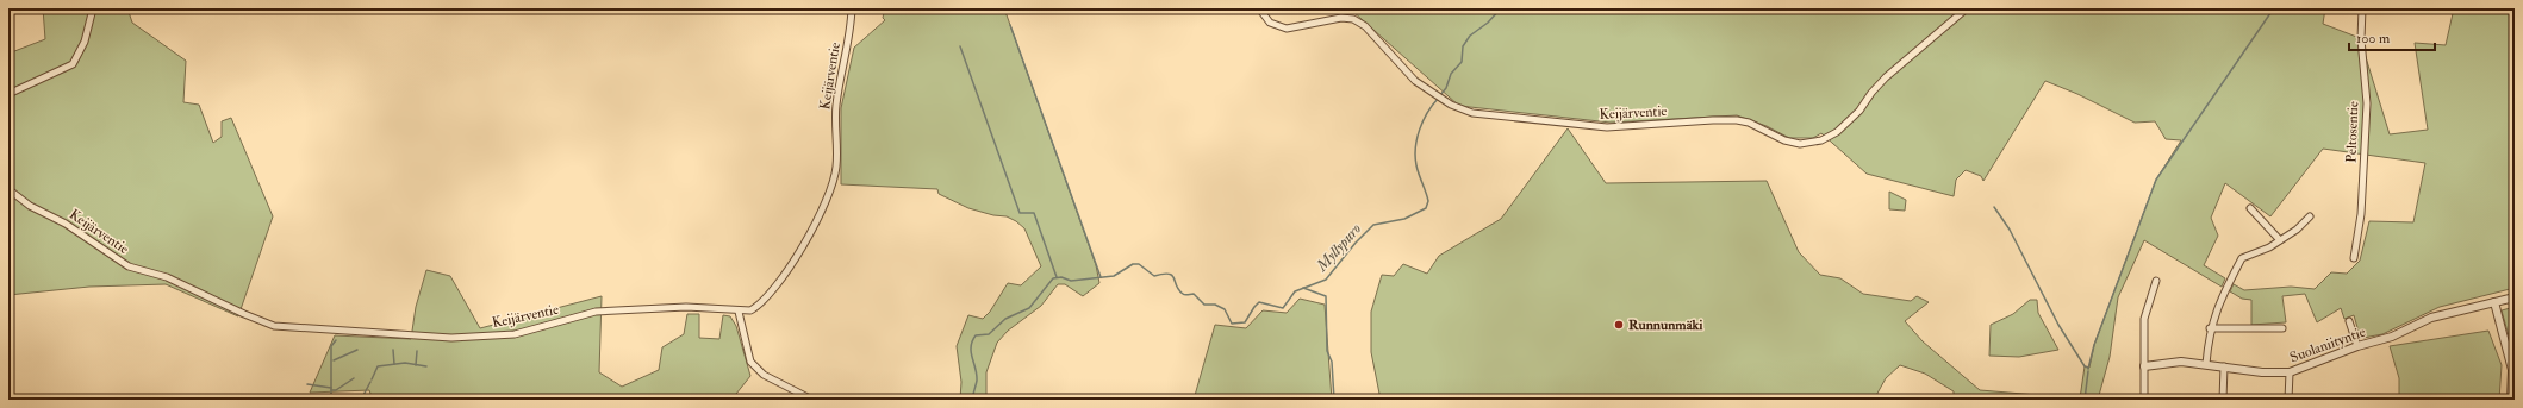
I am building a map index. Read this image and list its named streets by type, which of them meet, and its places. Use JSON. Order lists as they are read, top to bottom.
{
  "streets": {
    "street": ["Keijärventie", "Peltosentie", "Suolaniityntie"]
  },
  "water": ["Myllypuro"],
  "places": ["Runnunmäki"],
  "scale_bar": "100 m"
}
